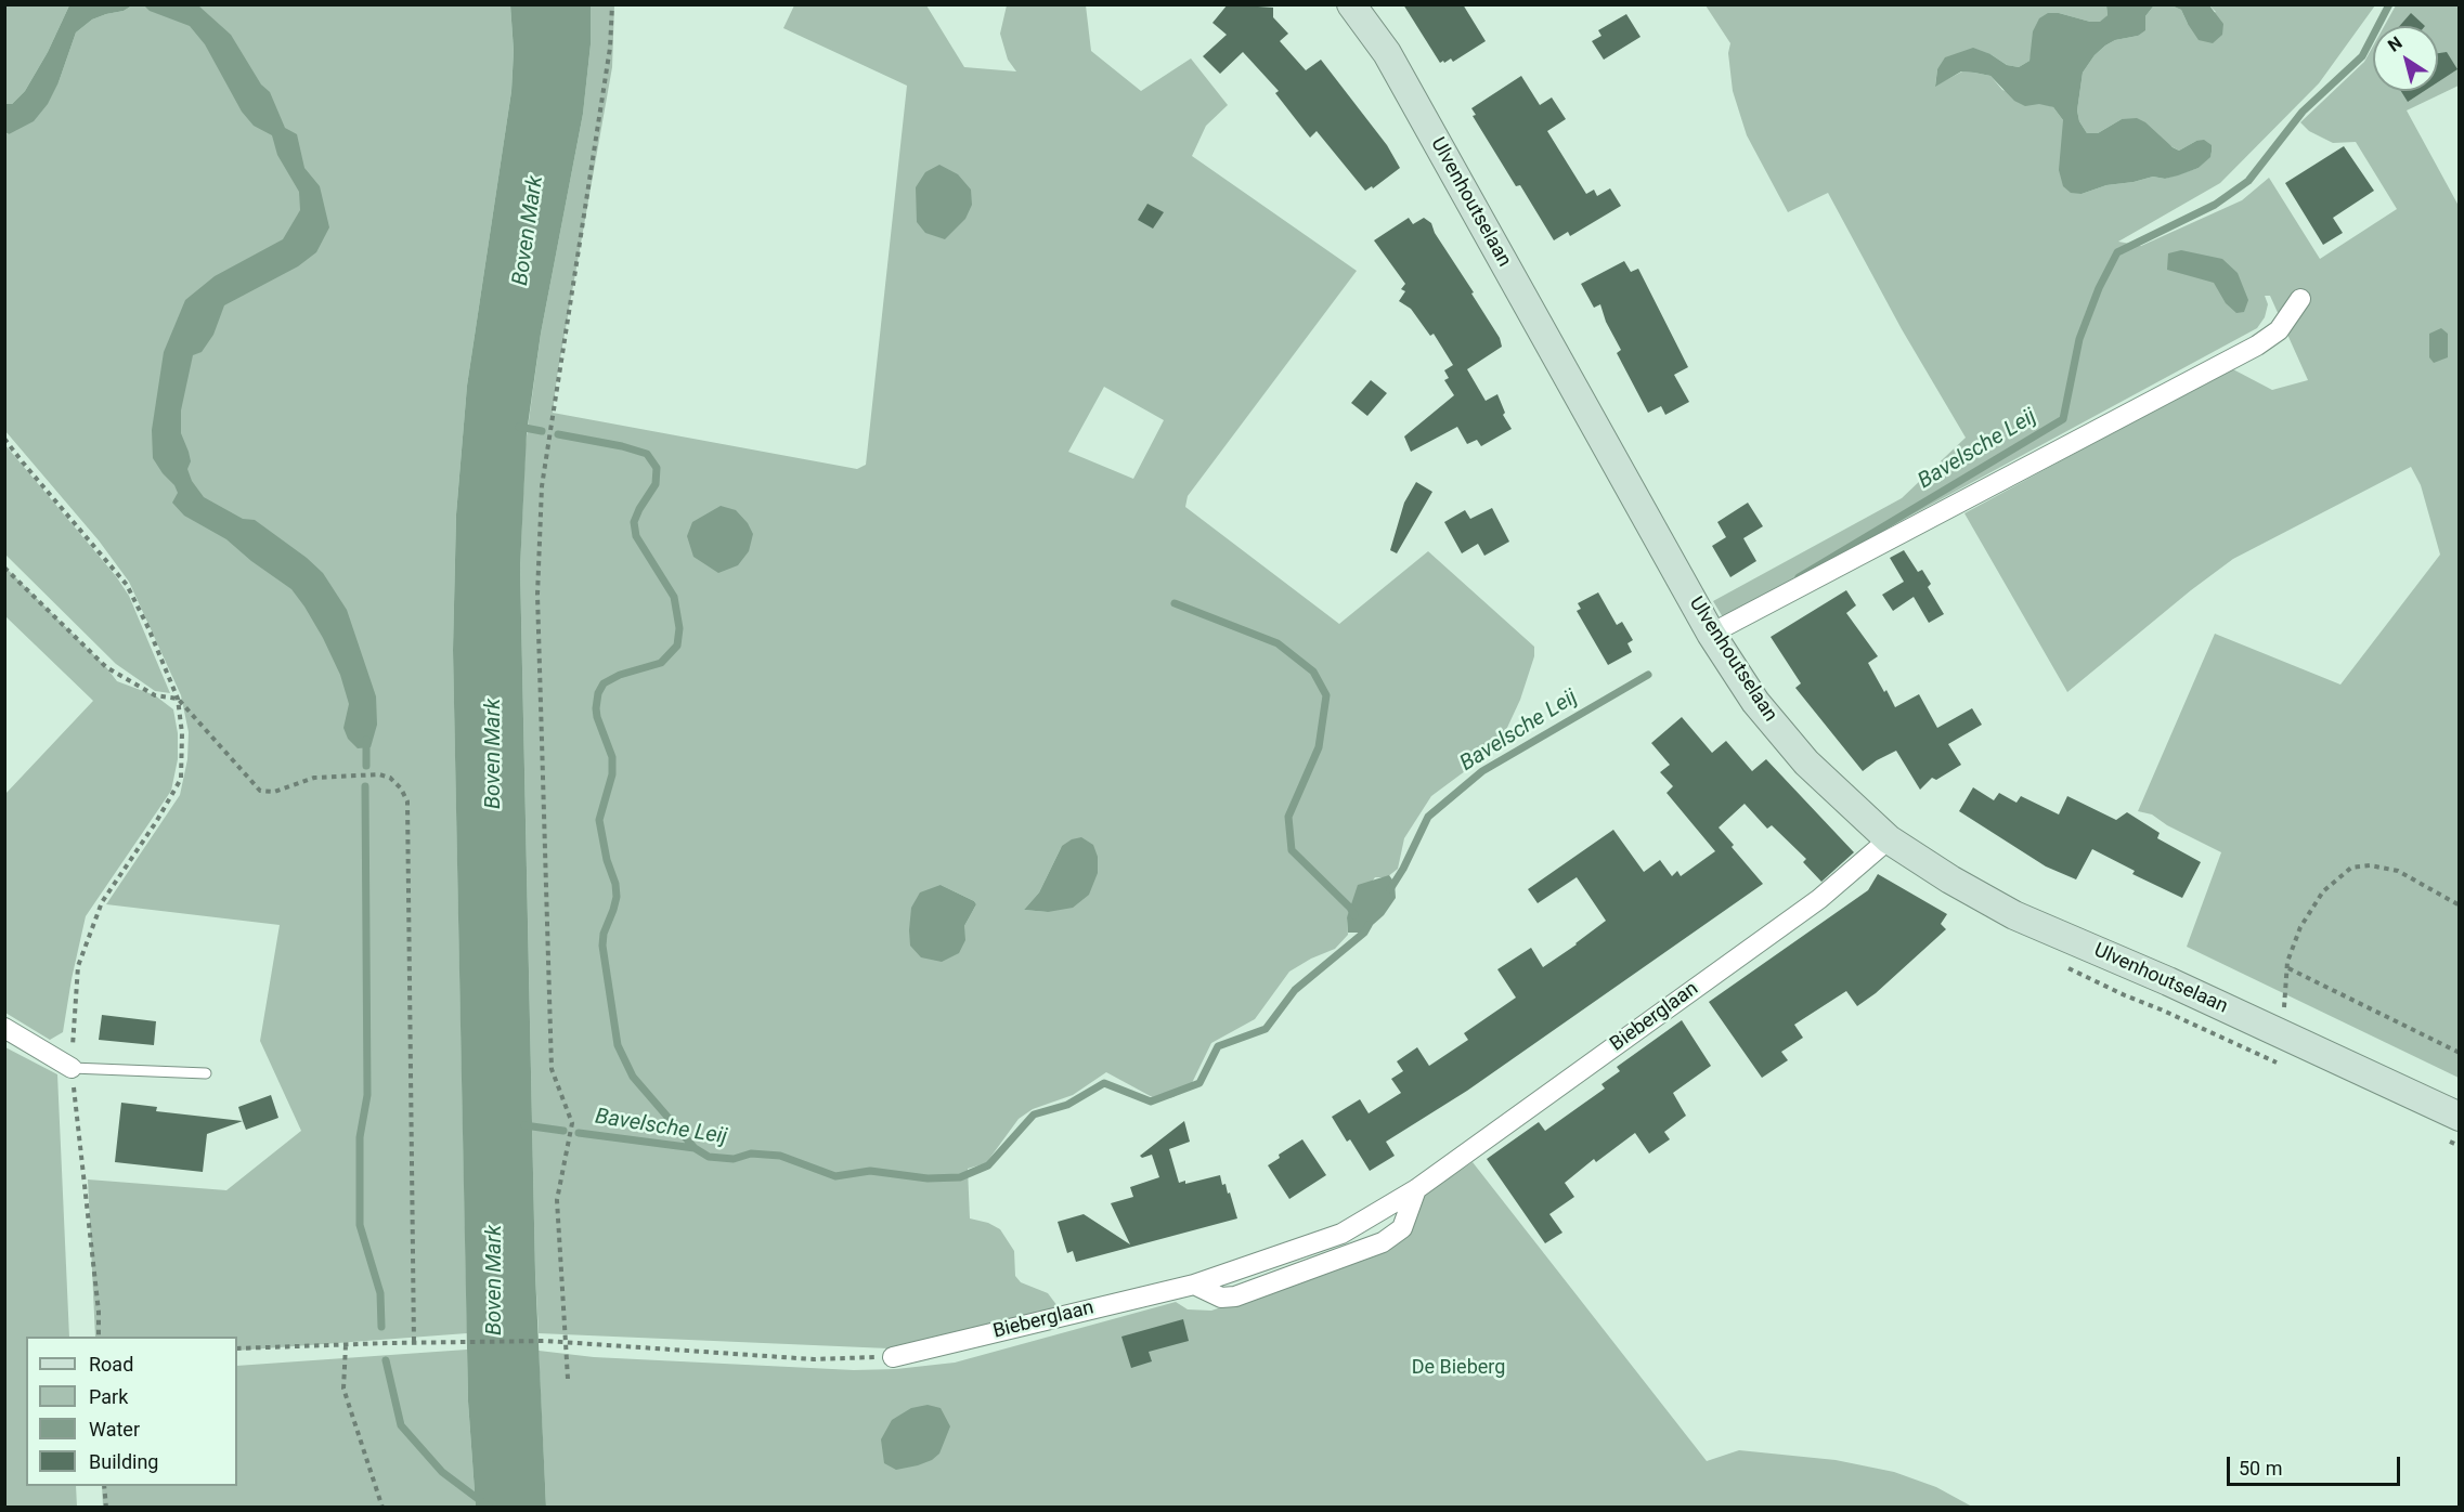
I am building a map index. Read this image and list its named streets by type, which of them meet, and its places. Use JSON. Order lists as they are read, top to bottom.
{
  "streets": {
    "main road": ["Ulvenhoutselaan"],
    "street": ["Bieberglaan"]
  },
  "crossings": [
    ["Ulvenhoutselaan", "Bieberglaan"]
  ],
  "water": ["Boven Mark", "Bavelsche Leij"],
  "parks": ["De Bieberg"],
  "legend": [
    "Road",
    "Park",
    "Water",
    "Building"
  ],
  "scale_bar": "50 m",
  "north": "top left"
}
